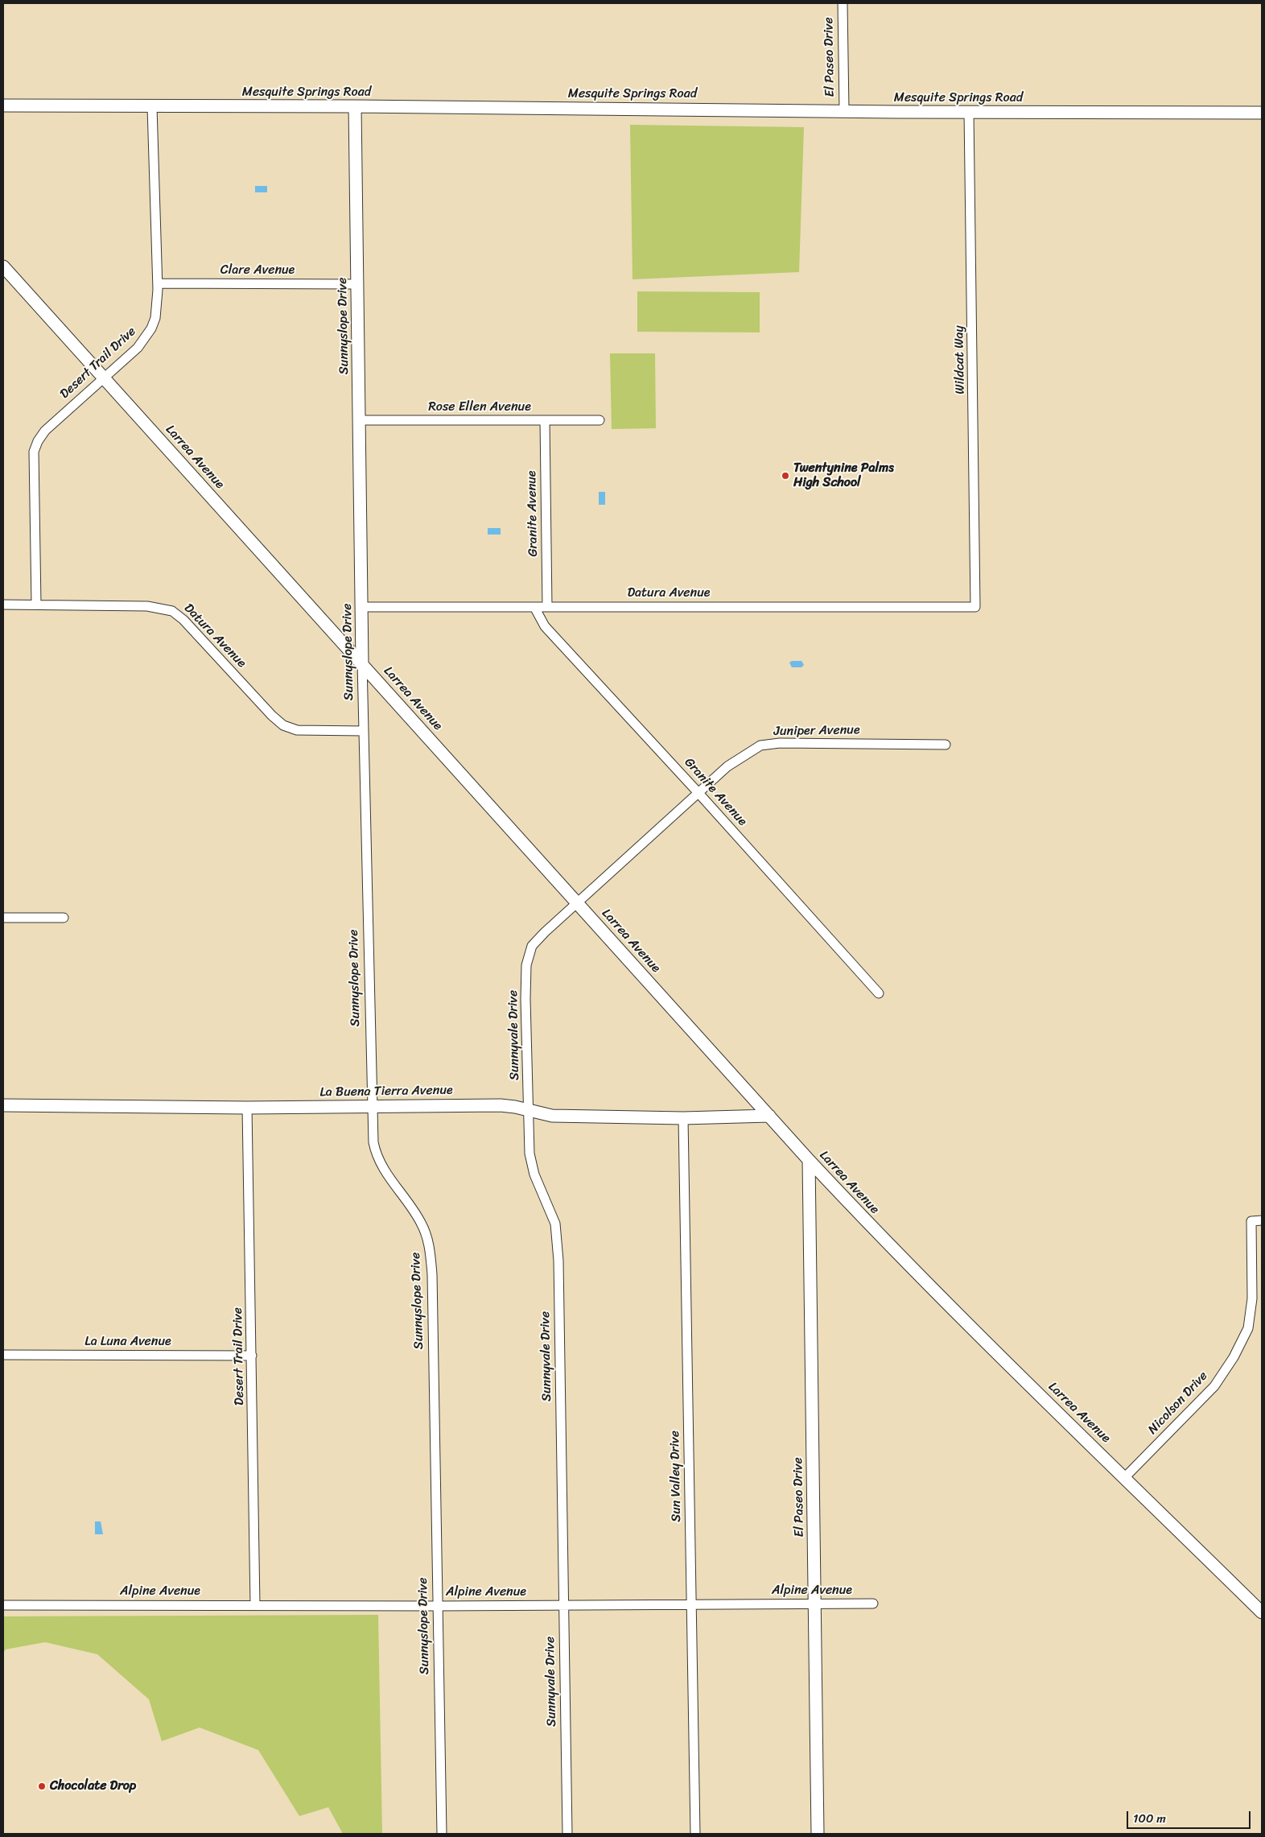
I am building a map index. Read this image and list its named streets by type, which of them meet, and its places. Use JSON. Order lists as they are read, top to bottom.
{
  "streets": {
    "street": [
      "El Paseo Drive",
      "Mesquite Springs Road",
      "Clare Avenue",
      "Sunnyslope Drive",
      "Wildcat Way",
      "Desert Trail Drive",
      "Rose Ellen Avenue",
      "Larrea Avenue",
      "Granite Avenue",
      "Datura Avenue",
      "Juniper Avenue",
      "Sunnyvale Drive",
      "La Buena Tierra Avenue",
      "La Luna Avenue",
      "Nicolson Drive",
      "Sun Valley Drive",
      "Alpine Avenue"
    ]
  },
  "crossings": [
    ["El Paseo Drive", "Mesquite Springs Road"],
    ["El Paseo Drive", "Larrea Avenue"],
    ["El Paseo Drive", "Alpine Avenue"],
    ["Mesquite Springs Road", "Sunnyslope Drive"],
    ["Mesquite Springs Road", "Wildcat Way"],
    ["Mesquite Springs Road", "Desert Trail Drive"],
    ["Clare Avenue", "Sunnyslope Drive"],
    ["Clare Avenue", "Desert Trail Drive"],
    ["Sunnyslope Drive", "Rose Ellen Avenue"],
    ["Sunnyslope Drive", "Larrea Avenue"],
    ["Sunnyslope Drive", "Datura Avenue"],
    ["Sunnyslope Drive", "La Buena Tierra Avenue"],
    ["Sunnyslope Drive", "Alpine Avenue"],
    ["Wildcat Way", "Datura Avenue"],
    ["Desert Trail Drive", "Larrea Avenue"],
    ["Desert Trail Drive", "Datura Avenue"],
    ["Desert Trail Drive", "La Buena Tierra Avenue"],
    ["Desert Trail Drive", "La Luna Avenue"],
    ["Desert Trail Drive", "Alpine Avenue"],
    ["Rose Ellen Avenue", "Granite Avenue"],
    ["Larrea Avenue", "Juniper Avenue"],
    ["Larrea Avenue", "Sunnyvale Drive"],
    ["Larrea Avenue", "La Buena Tierra Avenue"],
    ["Larrea Avenue", "Nicolson Drive"],
    ["Granite Avenue", "Datura Avenue"],
    ["Granite Avenue", "Juniper Avenue"],
    ["Juniper Avenue", "Sunnyvale Drive"],
    ["Sunnyvale Drive", "La Buena Tierra Avenue"],
    ["Sunnyvale Drive", "Alpine Avenue"],
    ["La Buena Tierra Avenue", "Sun Valley Drive"],
    ["Sun Valley Drive", "Alpine Avenue"]
  ],
  "places": ["Twentynine Palms High School", "Chocolate Drop"],
  "scale_bar": "100 m"
}
